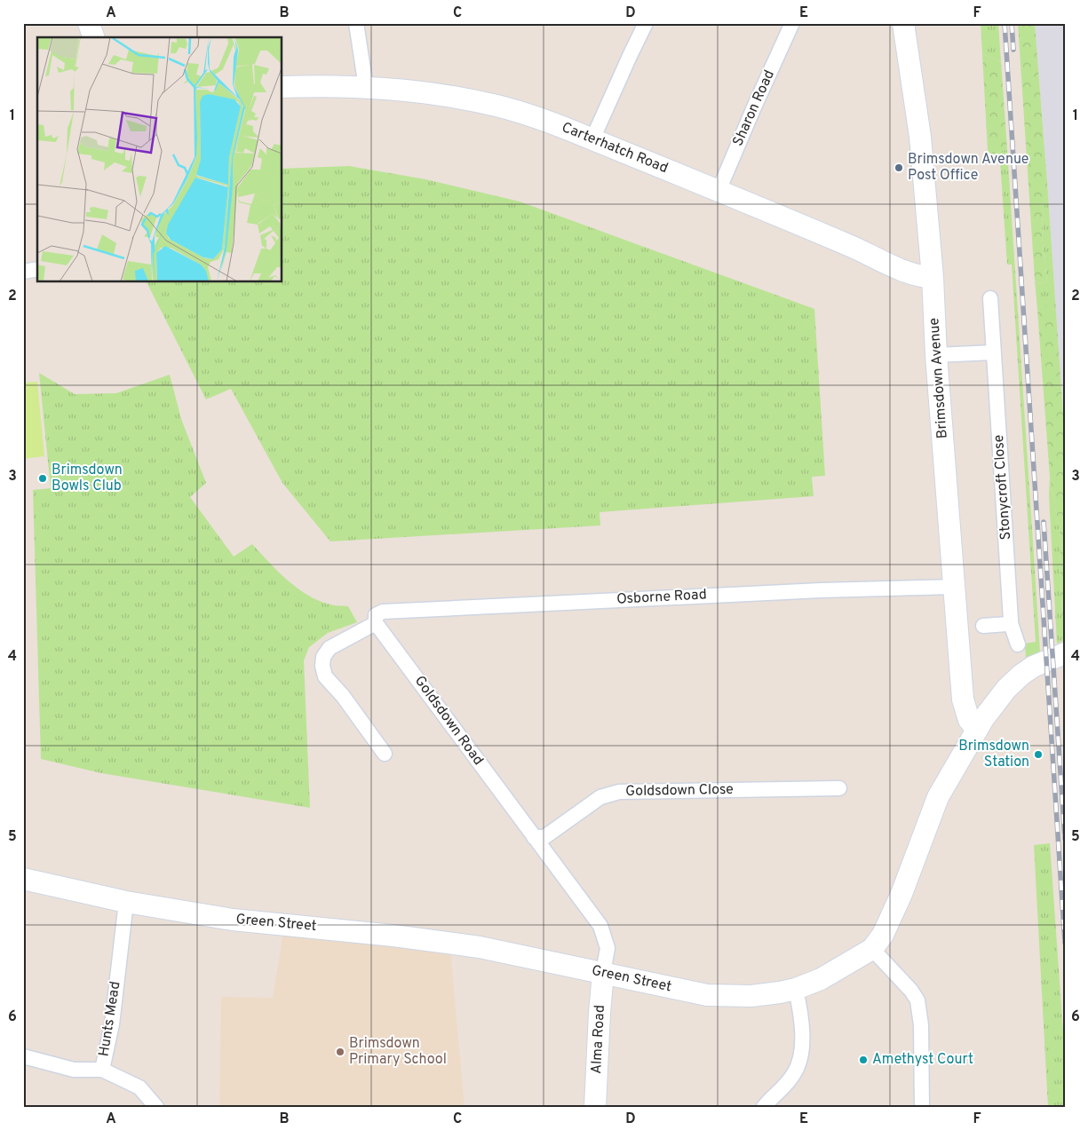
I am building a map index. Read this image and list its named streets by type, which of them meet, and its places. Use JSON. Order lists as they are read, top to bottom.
{
  "streets": {
    "street": [
      "Sharon Road",
      "Carterhatch Road",
      "Brimsdown Avenue",
      "Stonycroft Close",
      "Osborne Road",
      "Goldsdown Road",
      "Goldsdown Close",
      "Green Street",
      "Hunts Mead",
      "Alma Road"
    ]
  },
  "crossings": [
    ["Sharon Road", "Carterhatch Road"],
    ["Carterhatch Road", "Brimsdown Avenue"],
    ["Brimsdown Avenue", "Osborne Road"],
    ["Brimsdown Avenue", "Green Street"],
    ["Osborne Road", "Goldsdown Road"],
    ["Goldsdown Road", "Goldsdown Close"],
    ["Goldsdown Road", "Green Street"],
    ["Goldsdown Road", "Alma Road"],
    ["Green Street", "Hunts Mead"],
    ["Green Street", "Alma Road"]
  ],
  "places": [
    "Brimsdown Avenue Post Office",
    "Brimsdown Bowls Club",
    "Brimsdown Station",
    "Brimsdown Primary School",
    "Amethyst Court"
  ],
  "grid": {
    "columns": [
      "A",
      "B",
      "C",
      "D",
      "E",
      "F"
    ],
    "rows": [
      "1",
      "2",
      "3",
      "4",
      "5",
      "6"
    ]
  }
}
